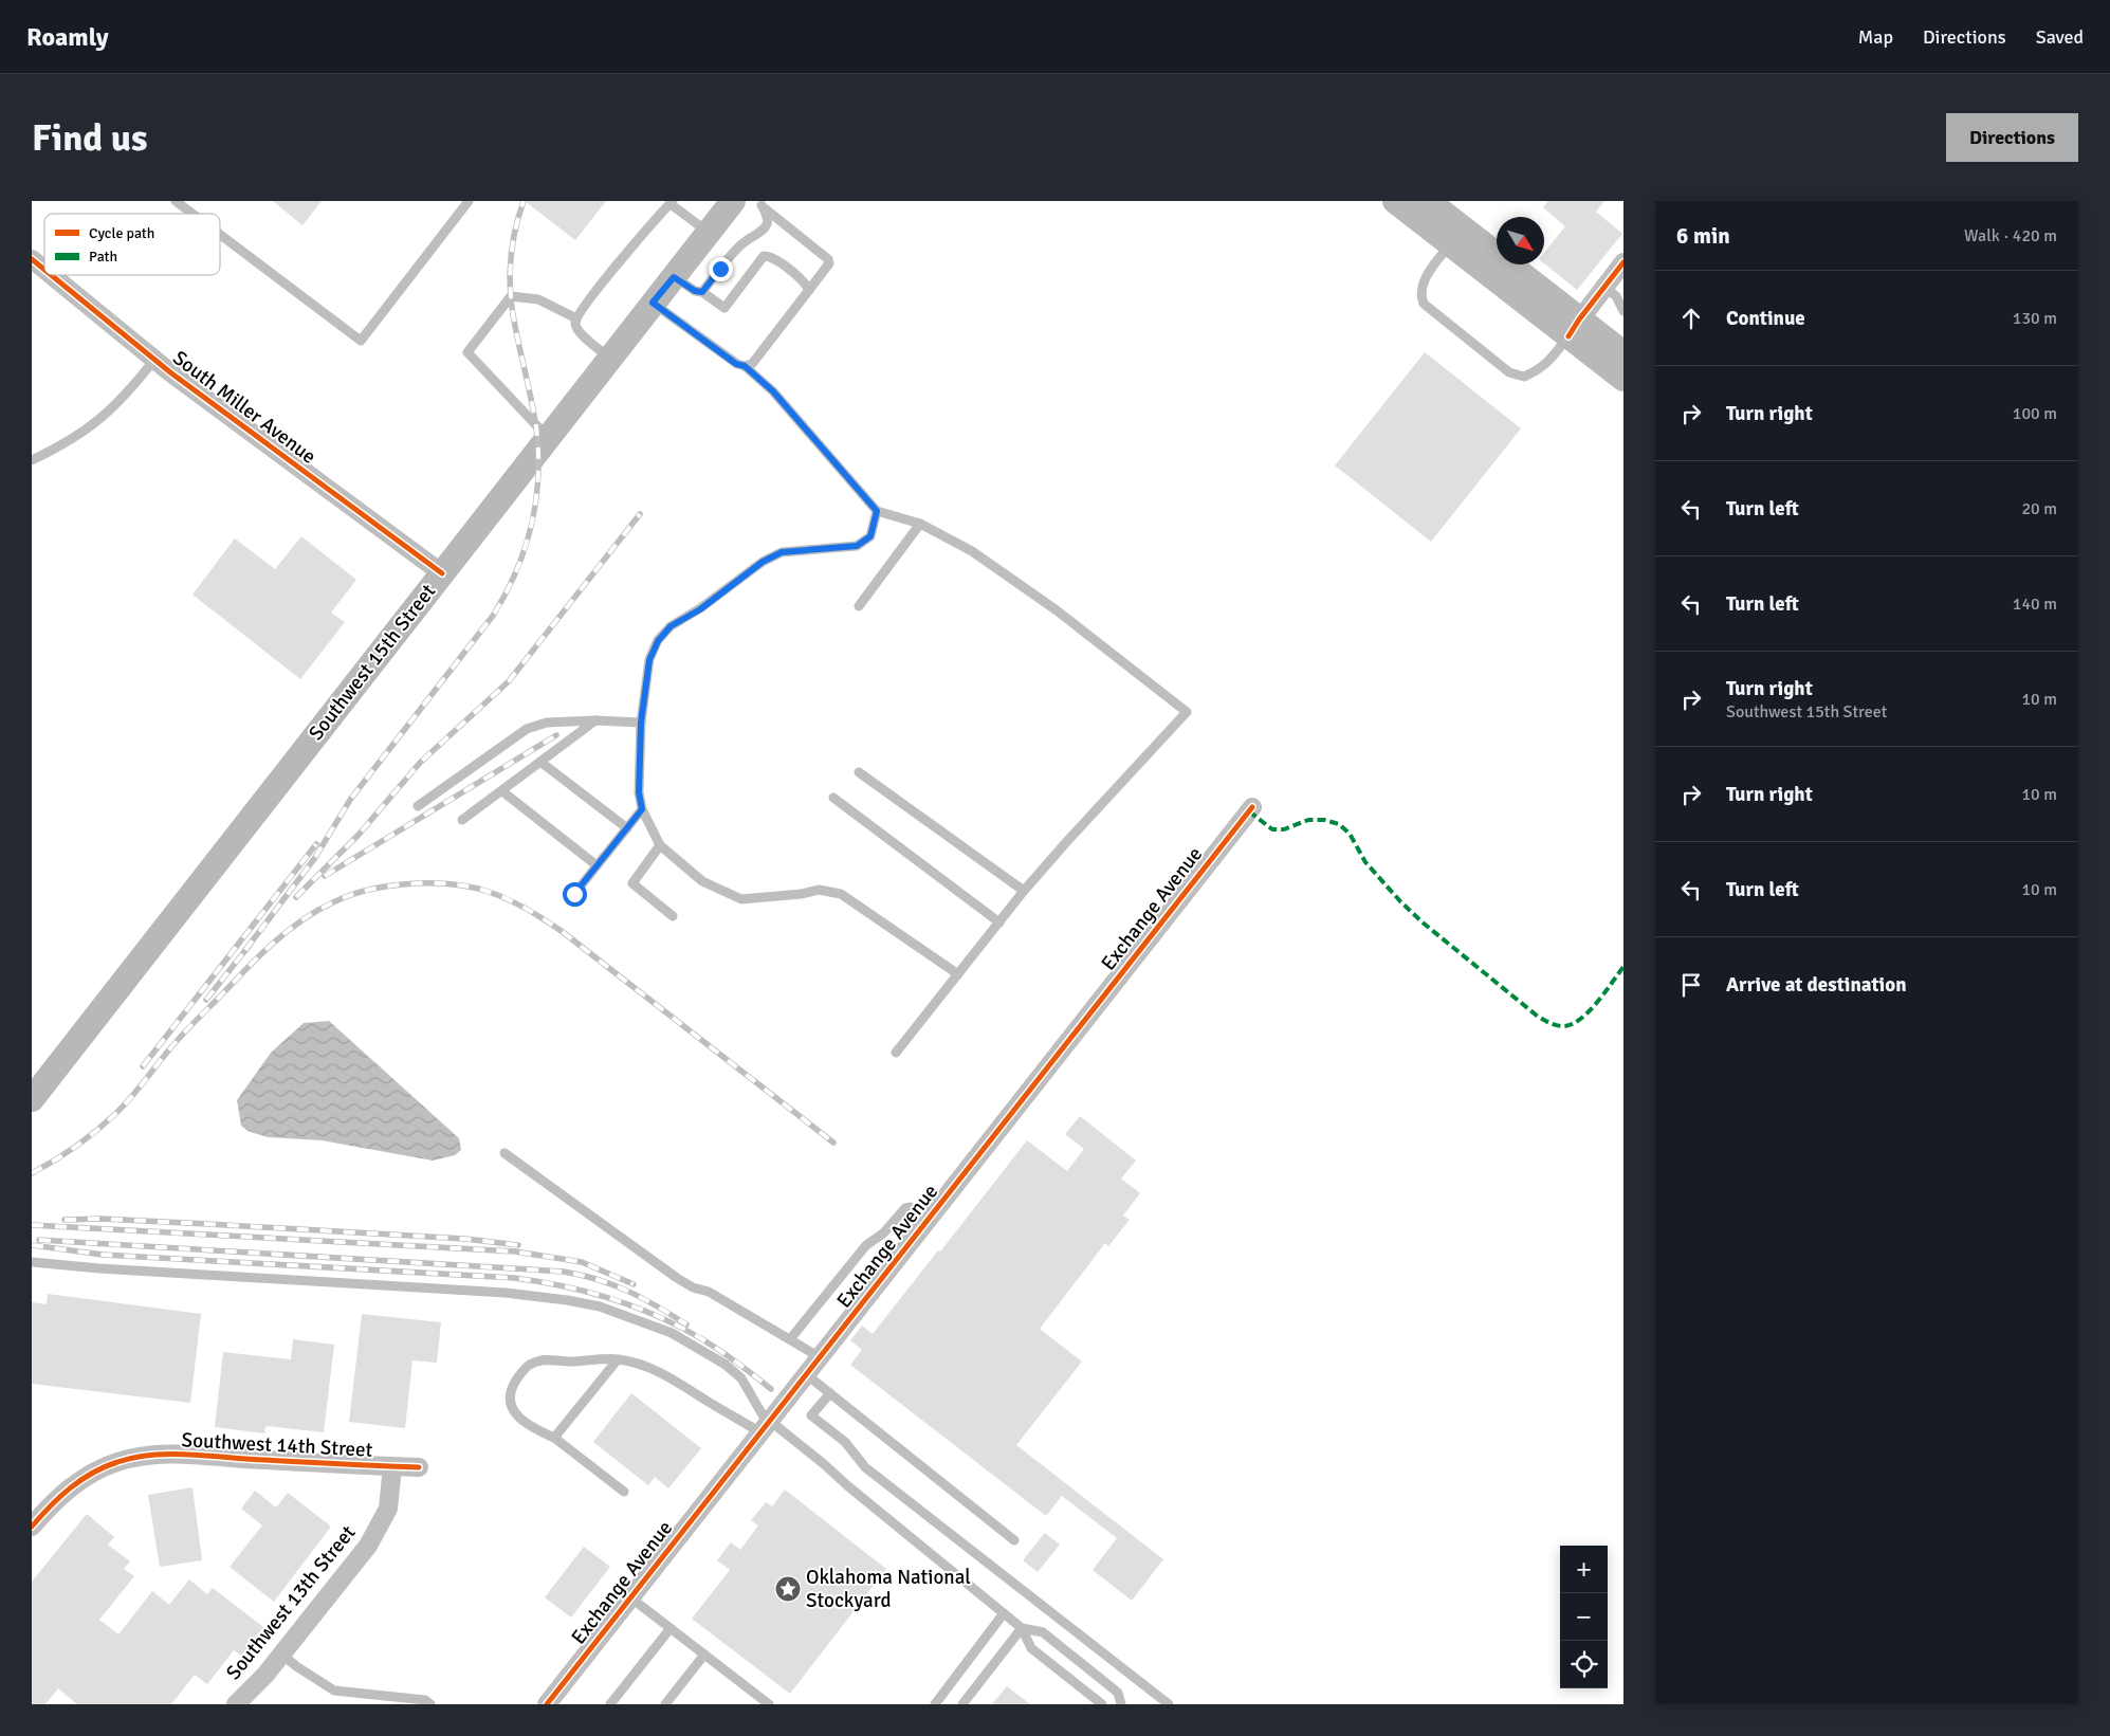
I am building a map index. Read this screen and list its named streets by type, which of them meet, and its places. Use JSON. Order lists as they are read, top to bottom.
{
  "streets": {
    "main road": ["Southwest 15th Street"],
    "street": [
      "South Miller Avenue",
      "Exchange Avenue",
      "Southwest 14th Street",
      "Southwest 13th Street"
    ]
  },
  "crossings": [
    ["South Miller Avenue", "Southwest 15th Street"],
    ["Southwest 14th Street", "Southwest 13th Street"]
  ],
  "places": {
    "place": ["Oklahoma National Stockyard"]
  },
  "legend": ["Cycle path", "Path"],
  "north": "bottom right",
  "page": {
    "header": "Roamly",
    "nav": ["Map", "Directions", "Saved"],
    "buttons": "Directions",
    "title": "Find us",
    "heading": ["6 min", "Walk · 420 m"],
    "list": [
      ["Continue", "130 m"],
      ["Turn right", "100 m"],
      ["Turn left", "20 m"],
      ["Turn left", "140 m"],
      ["Turn right", "Southwest 15th Street", "10 m"],
      ["Turn right", "10 m"],
      ["Turn left", "10 m"],
      "Arrive at destination"
    ],
    "map_buttons": ["+", "−"]
  }
}
